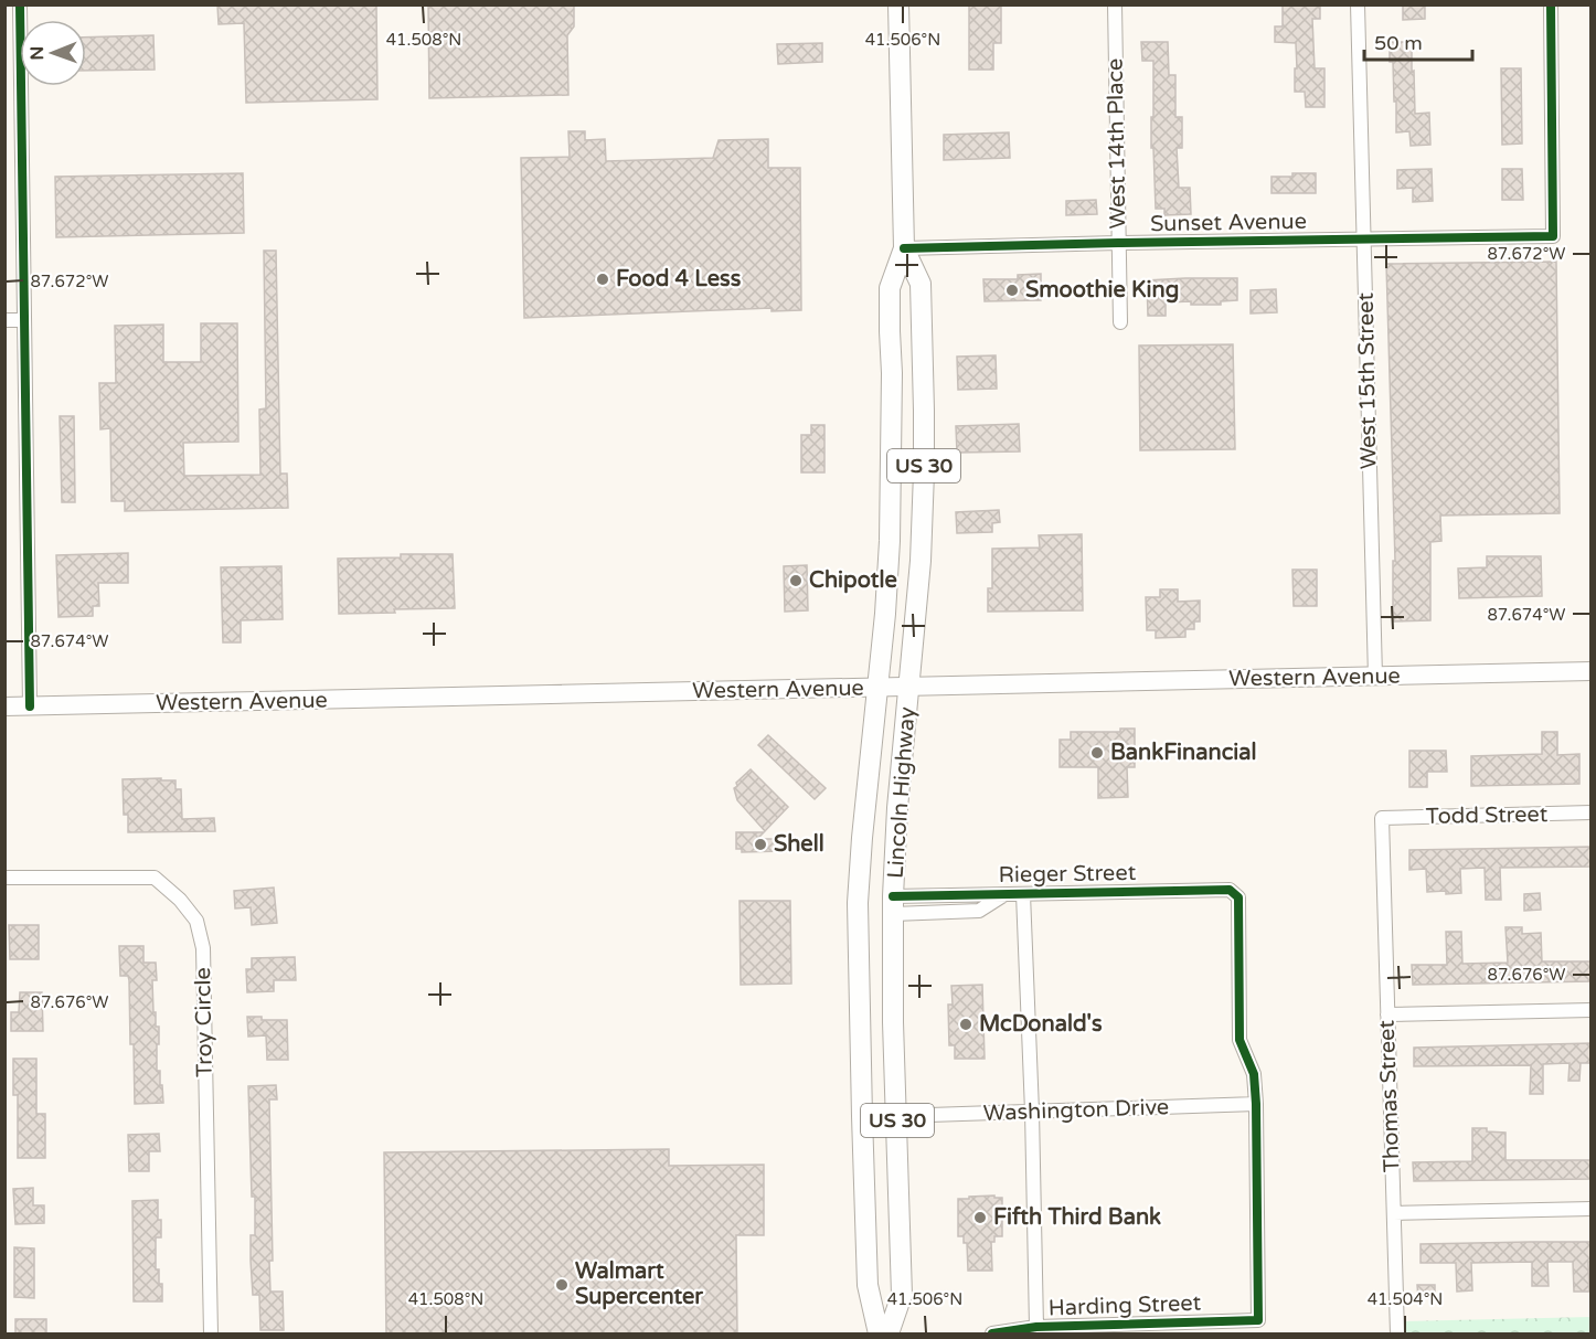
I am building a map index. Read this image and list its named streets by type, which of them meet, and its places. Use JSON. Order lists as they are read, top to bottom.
{
  "streets": {
    "main road": ["US 30", "Western Avenue", "Lincoln Highway"],
    "street": [
      "West 14th Place",
      "Sunset Avenue",
      "West 15th Street",
      "Todd Street",
      "Rieger Street",
      "Troy Circle",
      "Thomas Street",
      "Washington Drive",
      "Harding Street"
    ]
  },
  "crossings": [
    ["West 14th Place", "Sunset Avenue"],
    ["Sunset Avenue", "West 15th Street"],
    ["Sunset Avenue", "US 30"],
    ["West 15th Street", "Western Avenue"],
    ["US 30", "Western Avenue"],
    ["US 30", "Lincoln Highway"],
    ["Western Avenue", "Lincoln Highway"],
    ["Lincoln Highway", "Rieger Street"],
    ["Lincoln Highway", "Washington Drive"],
    ["Todd Street", "Thomas Street"],
    ["Rieger Street", "Washington Drive"],
    ["Rieger Street", "Harding Street"],
    ["Washington Drive", "Harding Street"]
  ],
  "places": [
    "Food 4 Less",
    "Smoothie King",
    "Chipotle",
    "BankFinancial",
    "Shell",
    "McDonald's",
    "Fifth Third Bank",
    "Walmart Supercenter"
  ],
  "scale_bar": "50 m",
  "north": "left",
  "coordinates": [
    "41.508°N",
    "41.506°N",
    "87.672°W",
    "87.674°W",
    "87.676°W",
    "41.504°N"
  ]
}
